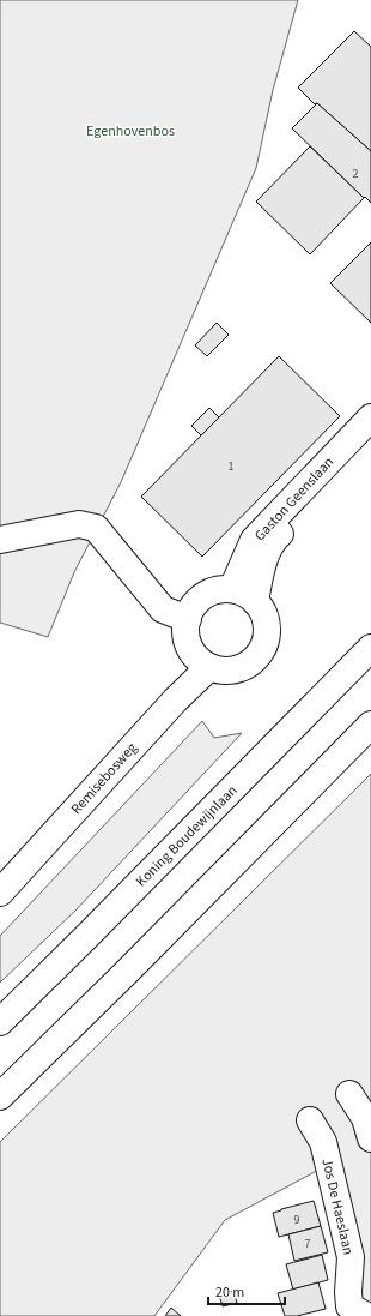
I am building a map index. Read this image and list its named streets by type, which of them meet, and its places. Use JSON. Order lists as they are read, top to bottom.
{
  "streets": {
    "main road": [
      "Gaston Geenslaan",
      "Remisebosweg",
      "Koning Boudewijnlaan",
      "Jos De Haeslaan"
    ]
  },
  "crossings": [
    ["Gaston Geenslaan", "Remisebosweg"]
  ],
  "parks": ["Egenhovenbos"],
  "house_numbers": [
    "2",
    "1",
    "9",
    "7"
  ],
  "scale_bar": "20 m"
}
